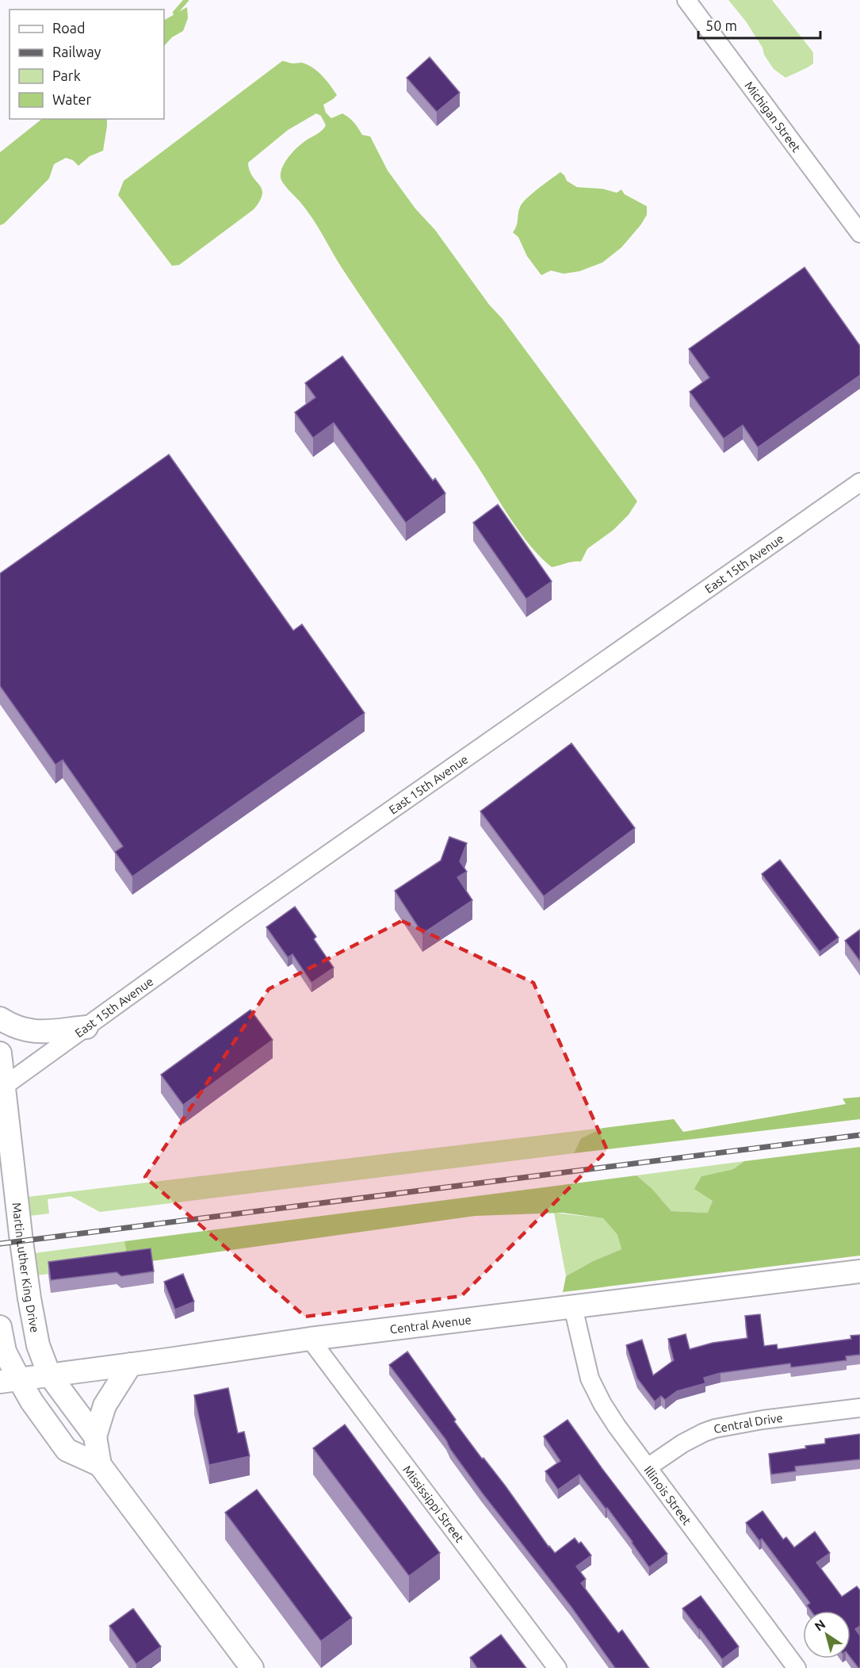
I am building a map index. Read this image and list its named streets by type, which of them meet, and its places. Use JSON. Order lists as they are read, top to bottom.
{
  "streets": {
    "main road": ["Martin Luther King Drive", "Central Avenue"],
    "street": [
      "Michigan Street",
      "East 15th Avenue",
      "Central Drive",
      "Illinois Street",
      "Mississippi Street"
    ]
  },
  "crossings": [
    ["East 15th Avenue", "Martin Luther King Drive"],
    ["Martin Luther King Drive", "Central Avenue"],
    ["Central Avenue", "Illinois Street"],
    ["Central Avenue", "Mississippi Street"],
    ["Central Drive", "Illinois Street"]
  ],
  "legend": [
    "Road",
    "Railway",
    "Park",
    "Water"
  ],
  "scale_bar": "50 m",
  "north": "top left"
}
